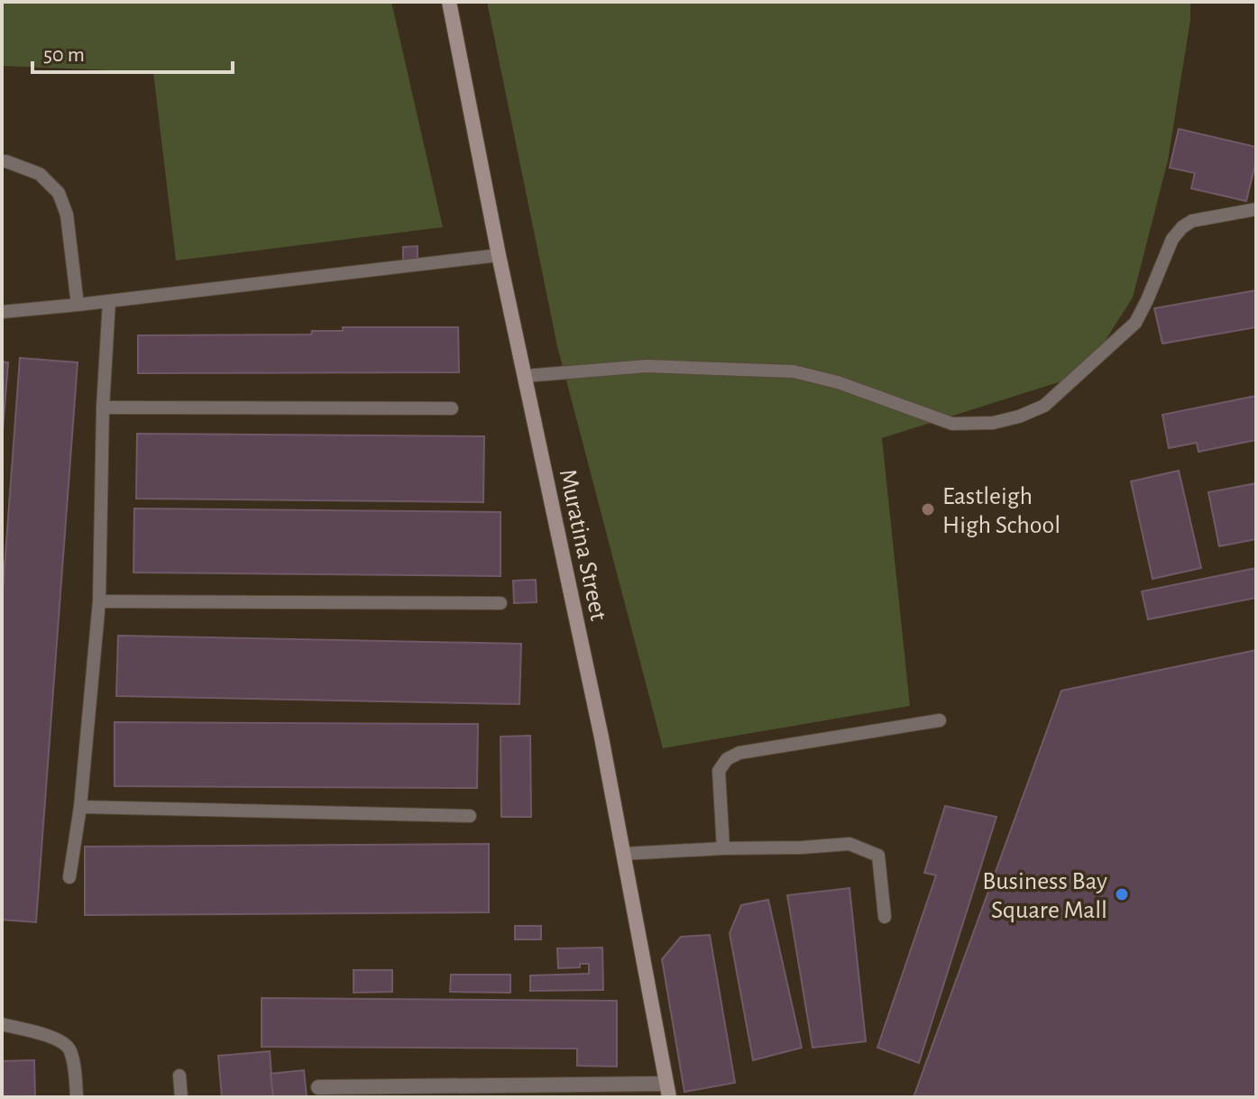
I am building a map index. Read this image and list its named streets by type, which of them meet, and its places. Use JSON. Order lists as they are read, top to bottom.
{
  "streets": {
    "main road": ["Muratina Street"]
  },
  "places": ["Eastleigh High School", "Business Bay Square Mall"],
  "scale_bar": "50 m"
}
